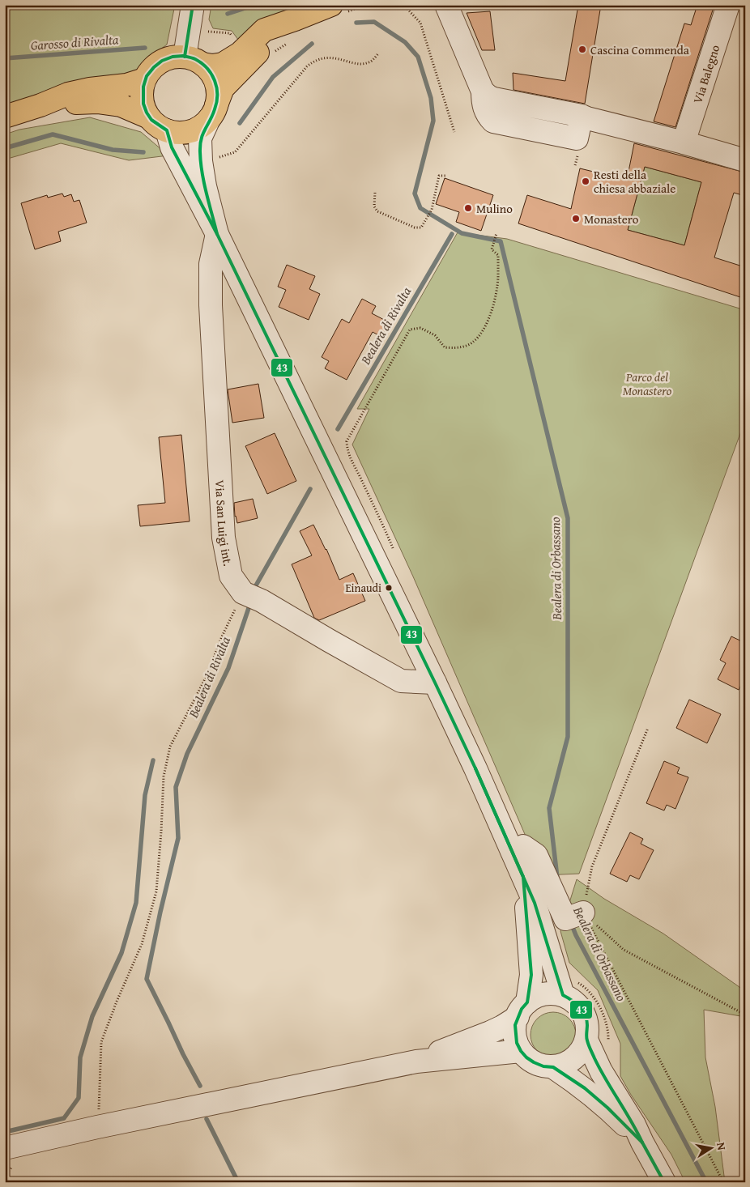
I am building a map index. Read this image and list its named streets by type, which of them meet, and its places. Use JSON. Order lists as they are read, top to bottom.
{
  "streets": {
    "street": ["Via Balegno", "Via San Luigi int."]
  },
  "water": ["Garosso di Rivalta", "Bealera di Rivalta", "Bealera di Orbassano"],
  "parks": ["Parco del Monastero"],
  "places": [
    "Cascina Commenda",
    "Resti della chiesa abbaziale",
    "Mulino",
    "Monastero",
    "Einaudi"
  ],
  "lines": ["transit line 43"],
  "north": "right"
}
